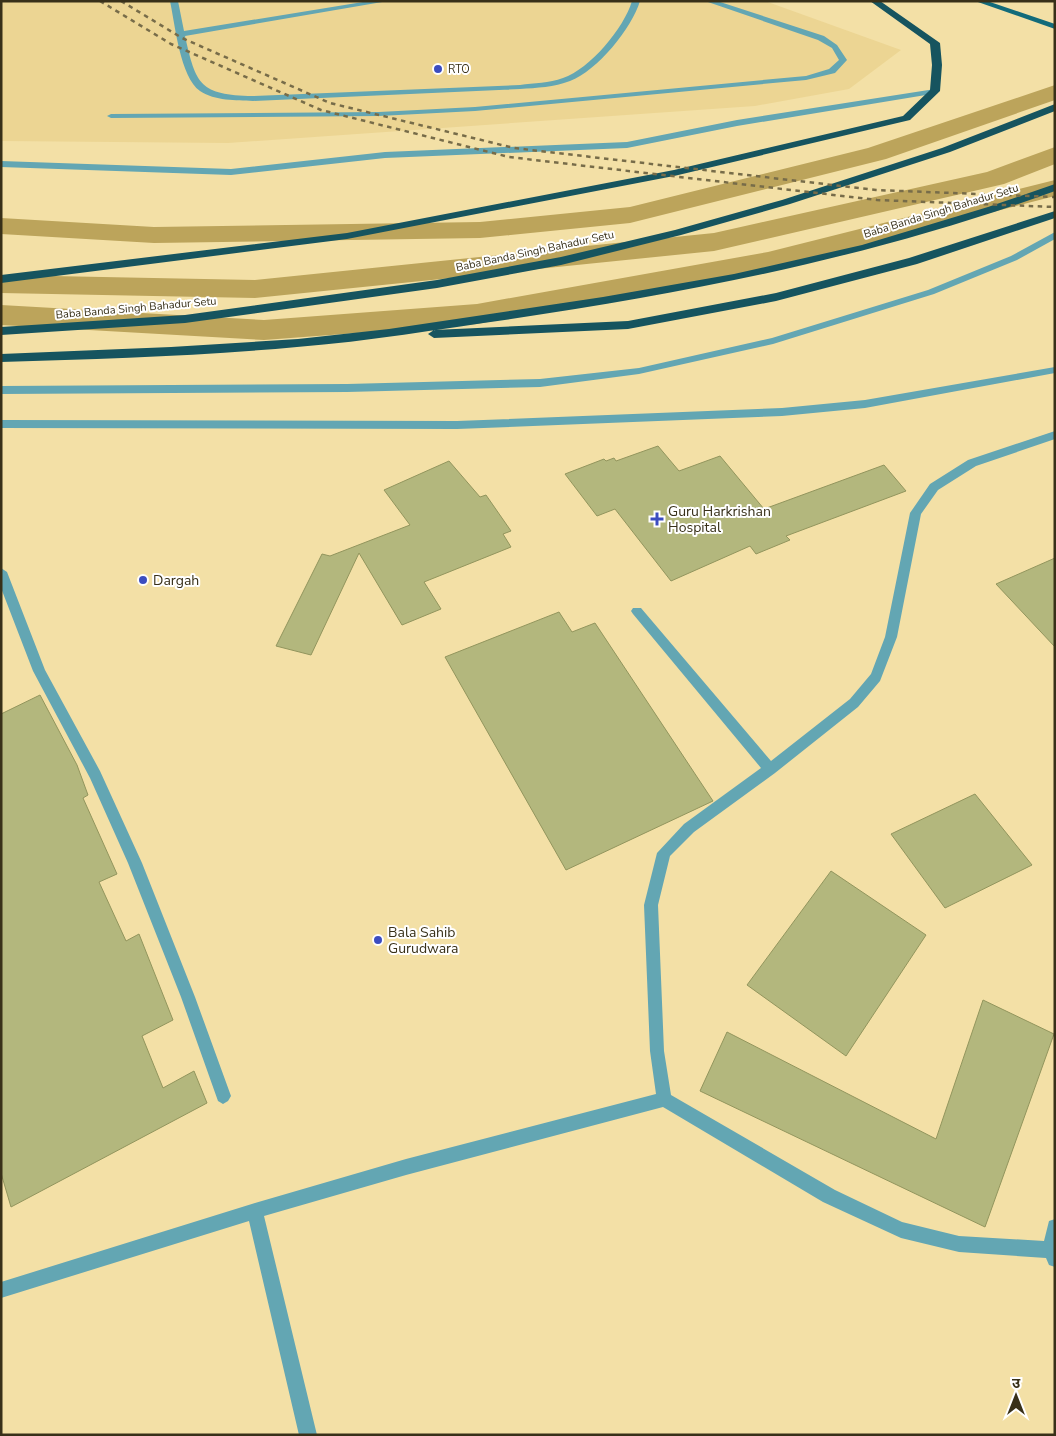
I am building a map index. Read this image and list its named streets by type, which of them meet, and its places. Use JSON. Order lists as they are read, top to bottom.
{
  "streets": {
    "highway": ["Baba Banda Singh Bahadur Setu"]
  },
  "places": {
    "other": ["RTO", "Dargah", "Bala Sahib Gurudwara"],
    "health": ["Guru Harkrishan Hospital"]
  },
  "north": "top"
}
